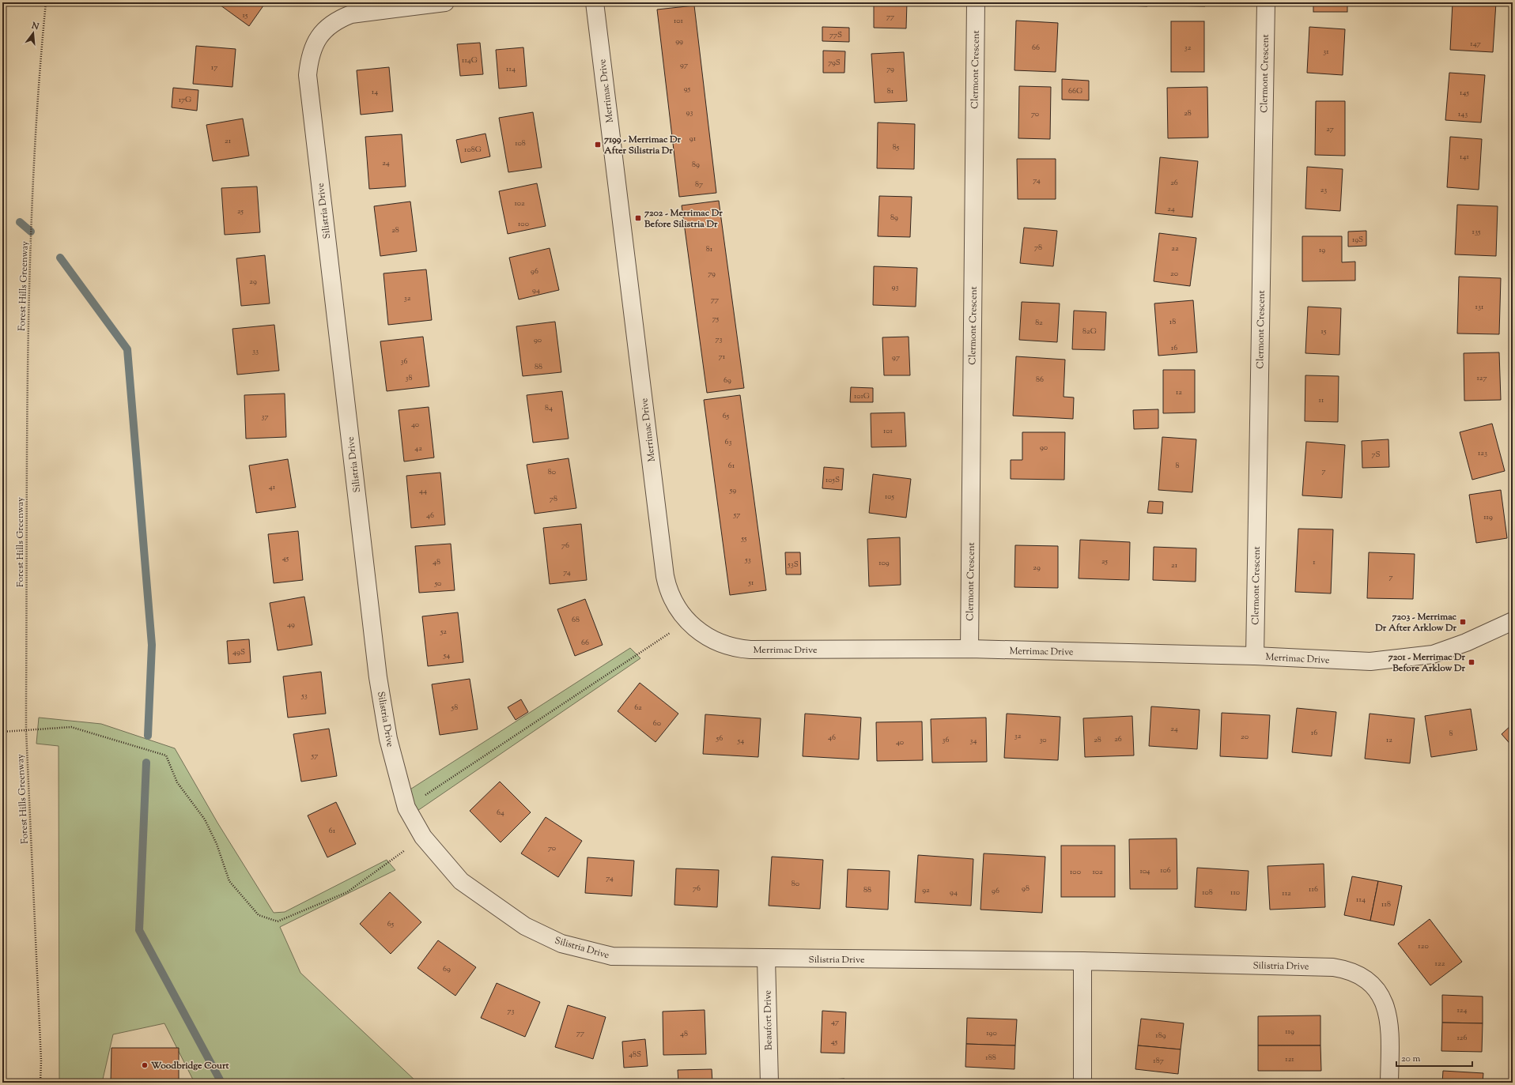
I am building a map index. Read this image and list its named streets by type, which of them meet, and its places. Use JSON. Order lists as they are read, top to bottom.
{
  "streets": {
    "street": [
      "Clermont Crescent",
      "Merrimac Drive",
      "Silistria Drive",
      "Beaufort Drive"
    ],
    "path": ["Forest Hills Greenway"]
  },
  "crossings": [
    ["Clermont Crescent", "Merrimac Drive"],
    ["Silistria Drive", "Beaufort Drive"]
  ],
  "places": {
    "transit": [
      "7199 - Merrimac Dr After Silistria Dr",
      "7202 - Merrimac Dr Before Silistria Dr",
      "7203 - Merrimac Dr After Arklow Dr",
      "7201 - Merrimac Dr Before Arklow Dr"
    ],
    "other": ["Woodbridge Court"]
  },
  "house_numbers": [
    "15",
    "77",
    "101",
    "77S",
    "99",
    "147",
    "66",
    "32",
    "31",
    "114G",
    "79S",
    "97",
    "17",
    "114",
    "79",
    "95",
    "81",
    "66G",
    "14",
    "145",
    "17G",
    "93",
    "28",
    "70",
    "143",
    "27",
    "91",
    "21",
    "108",
    "85",
    "108G",
    "141",
    "24",
    "89",
    "74",
    "26",
    "87",
    "23",
    "102",
    "24",
    "25",
    "89",
    "100",
    "28",
    "135",
    "19S",
    "78",
    "22",
    "81",
    "19",
    "96",
    "79",
    "20",
    "29",
    "93",
    "94",
    "32",
    "77",
    "131",
    "75",
    "18",
    "82",
    "82G",
    "15",
    "73",
    "90",
    "16",
    "33",
    "71",
    "97",
    "36",
    "88",
    "38",
    "127",
    "86",
    "69",
    "12",
    "101G",
    "11",
    "84",
    "65",
    "37",
    "40",
    "101",
    "63",
    "90",
    "42",
    "123",
    "7S",
    "61",
    "8",
    "7",
    "80",
    "105S",
    "41",
    "59",
    "44",
    "105",
    "78",
    "57",
    "46",
    "119",
    "55",
    "76",
    "45",
    "53",
    "25",
    "48",
    "1",
    "109",
    "53S",
    "21",
    "29",
    "74",
    "7",
    "51",
    "50",
    "68",
    "49",
    "52",
    "66",
    "49S",
    "54",
    "53",
    "58",
    "62",
    "60",
    "24",
    "16",
    "8",
    "32",
    "20",
    "46",
    "56",
    "26",
    "36",
    "30",
    "28",
    "12",
    "54",
    "34",
    "40",
    "57",
    "64",
    "61",
    "70",
    "106",
    "104",
    "100",
    "102",
    "74",
    "80",
    "76",
    "98",
    "116",
    "88",
    "92",
    "96",
    "94",
    "108",
    "110",
    "112",
    "114",
    "118",
    "65",
    "120",
    "122",
    "69",
    "124",
    "73",
    "47",
    "119",
    "77",
    "190",
    "48",
    "189",
    "126",
    "45",
    "48S",
    "188",
    "121",
    "187"
  ],
  "scale_bar": "20 m",
  "north": "top"
}
